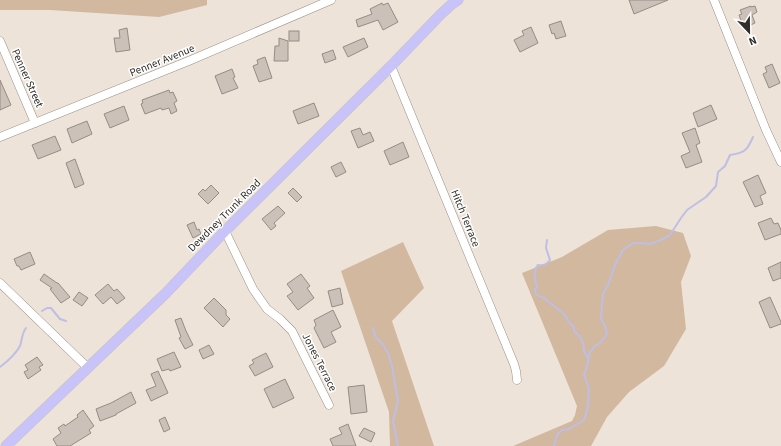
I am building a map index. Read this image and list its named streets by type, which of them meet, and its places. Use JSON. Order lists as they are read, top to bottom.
{
  "streets": {
    "main road": ["Dewdney Trunk Road"],
    "street": [
      "Penner Avenue",
      "Penner Street",
      "Hitch Terrace",
      "Jones Terrace"
    ]
  },
  "crossings": [
    ["Penner Avenue", "Penner Street"],
    ["Dewdney Trunk Road", "Hitch Terrace"],
    ["Dewdney Trunk Road", "Jones Terrace"]
  ],
  "north": "bottom"
}
